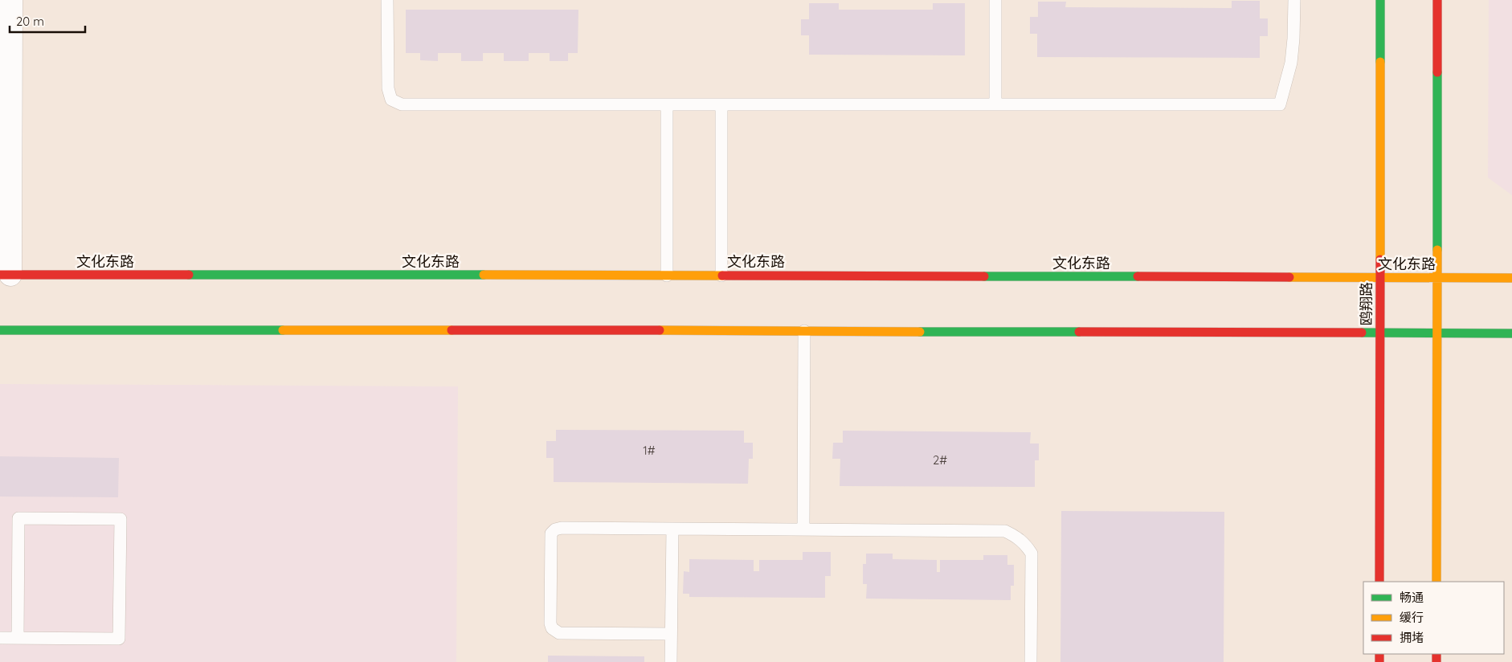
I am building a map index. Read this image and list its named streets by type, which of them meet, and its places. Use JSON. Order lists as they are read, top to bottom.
{
  "streets": {
    "main road": ["文化东路", "鸥翔路"]
  },
  "crossings": [
    ["文化东路", "鸥翔路"]
  ],
  "house_numbers": ["1#", "2#"],
  "legend": ["畅通", "缓行", "拥堵"],
  "scale_bar": "20 m"
}
